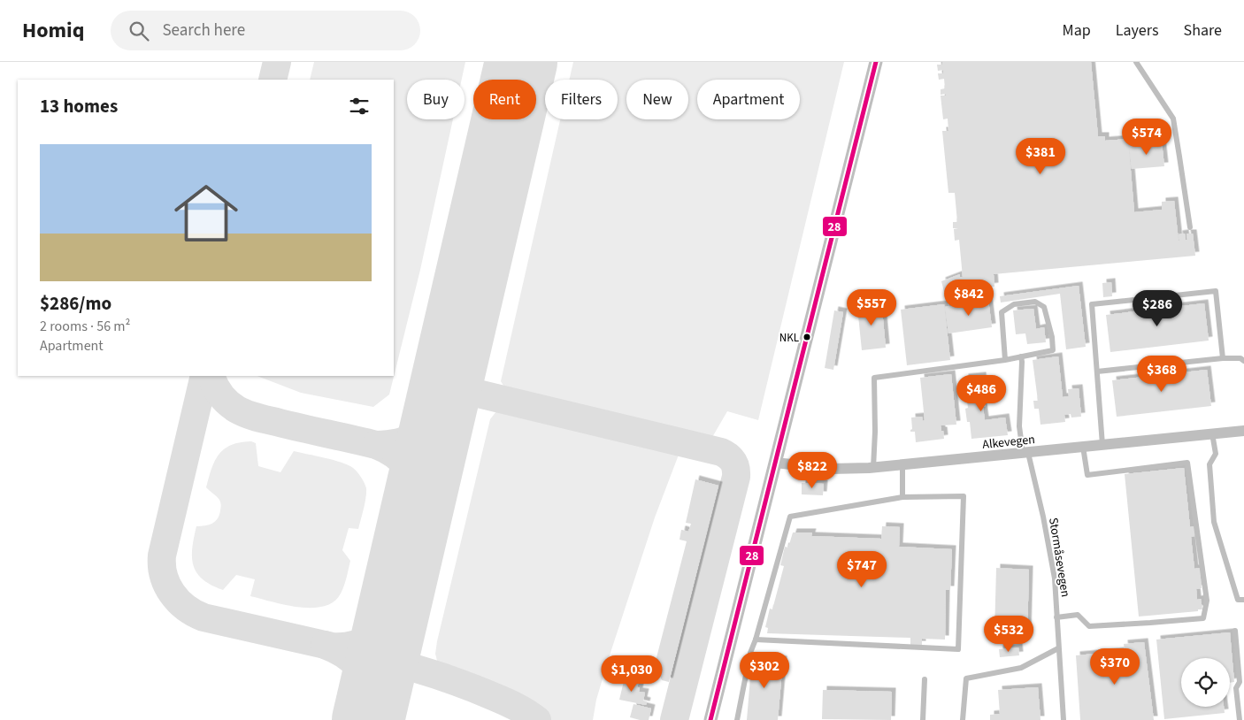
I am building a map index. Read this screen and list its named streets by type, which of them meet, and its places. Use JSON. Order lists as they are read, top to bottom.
{
  "streets": {
    "street": ["Alkevegen"],
    "lane": ["Stormåsevegen"]
  },
  "crossings": [
    ["Alkevegen", "Stormåsevegen"]
  ],
  "places": ["NKL"],
  "lines": ["transit line 28"],
  "page": {
    "header": "Homiq",
    "search": "Search here",
    "nav": ["Map", "Layers", "Share"],
    "chip": [
      "Buy",
      "Rent",
      "Filters",
      "New",
      "Apartment"
    ],
    "heading": "13 homes",
    "price": [
      "$574",
      "$381",
      "$842",
      "$557",
      "$286",
      "$368",
      "$486",
      "$822",
      "$747",
      "$532",
      "$370",
      "$302",
      "$1,030"
    ],
    "list": [
      {
        "name": "$286/mo",
        "note": "2 rooms · 56 m² · Apartment"
      }
    ]
  }
}
